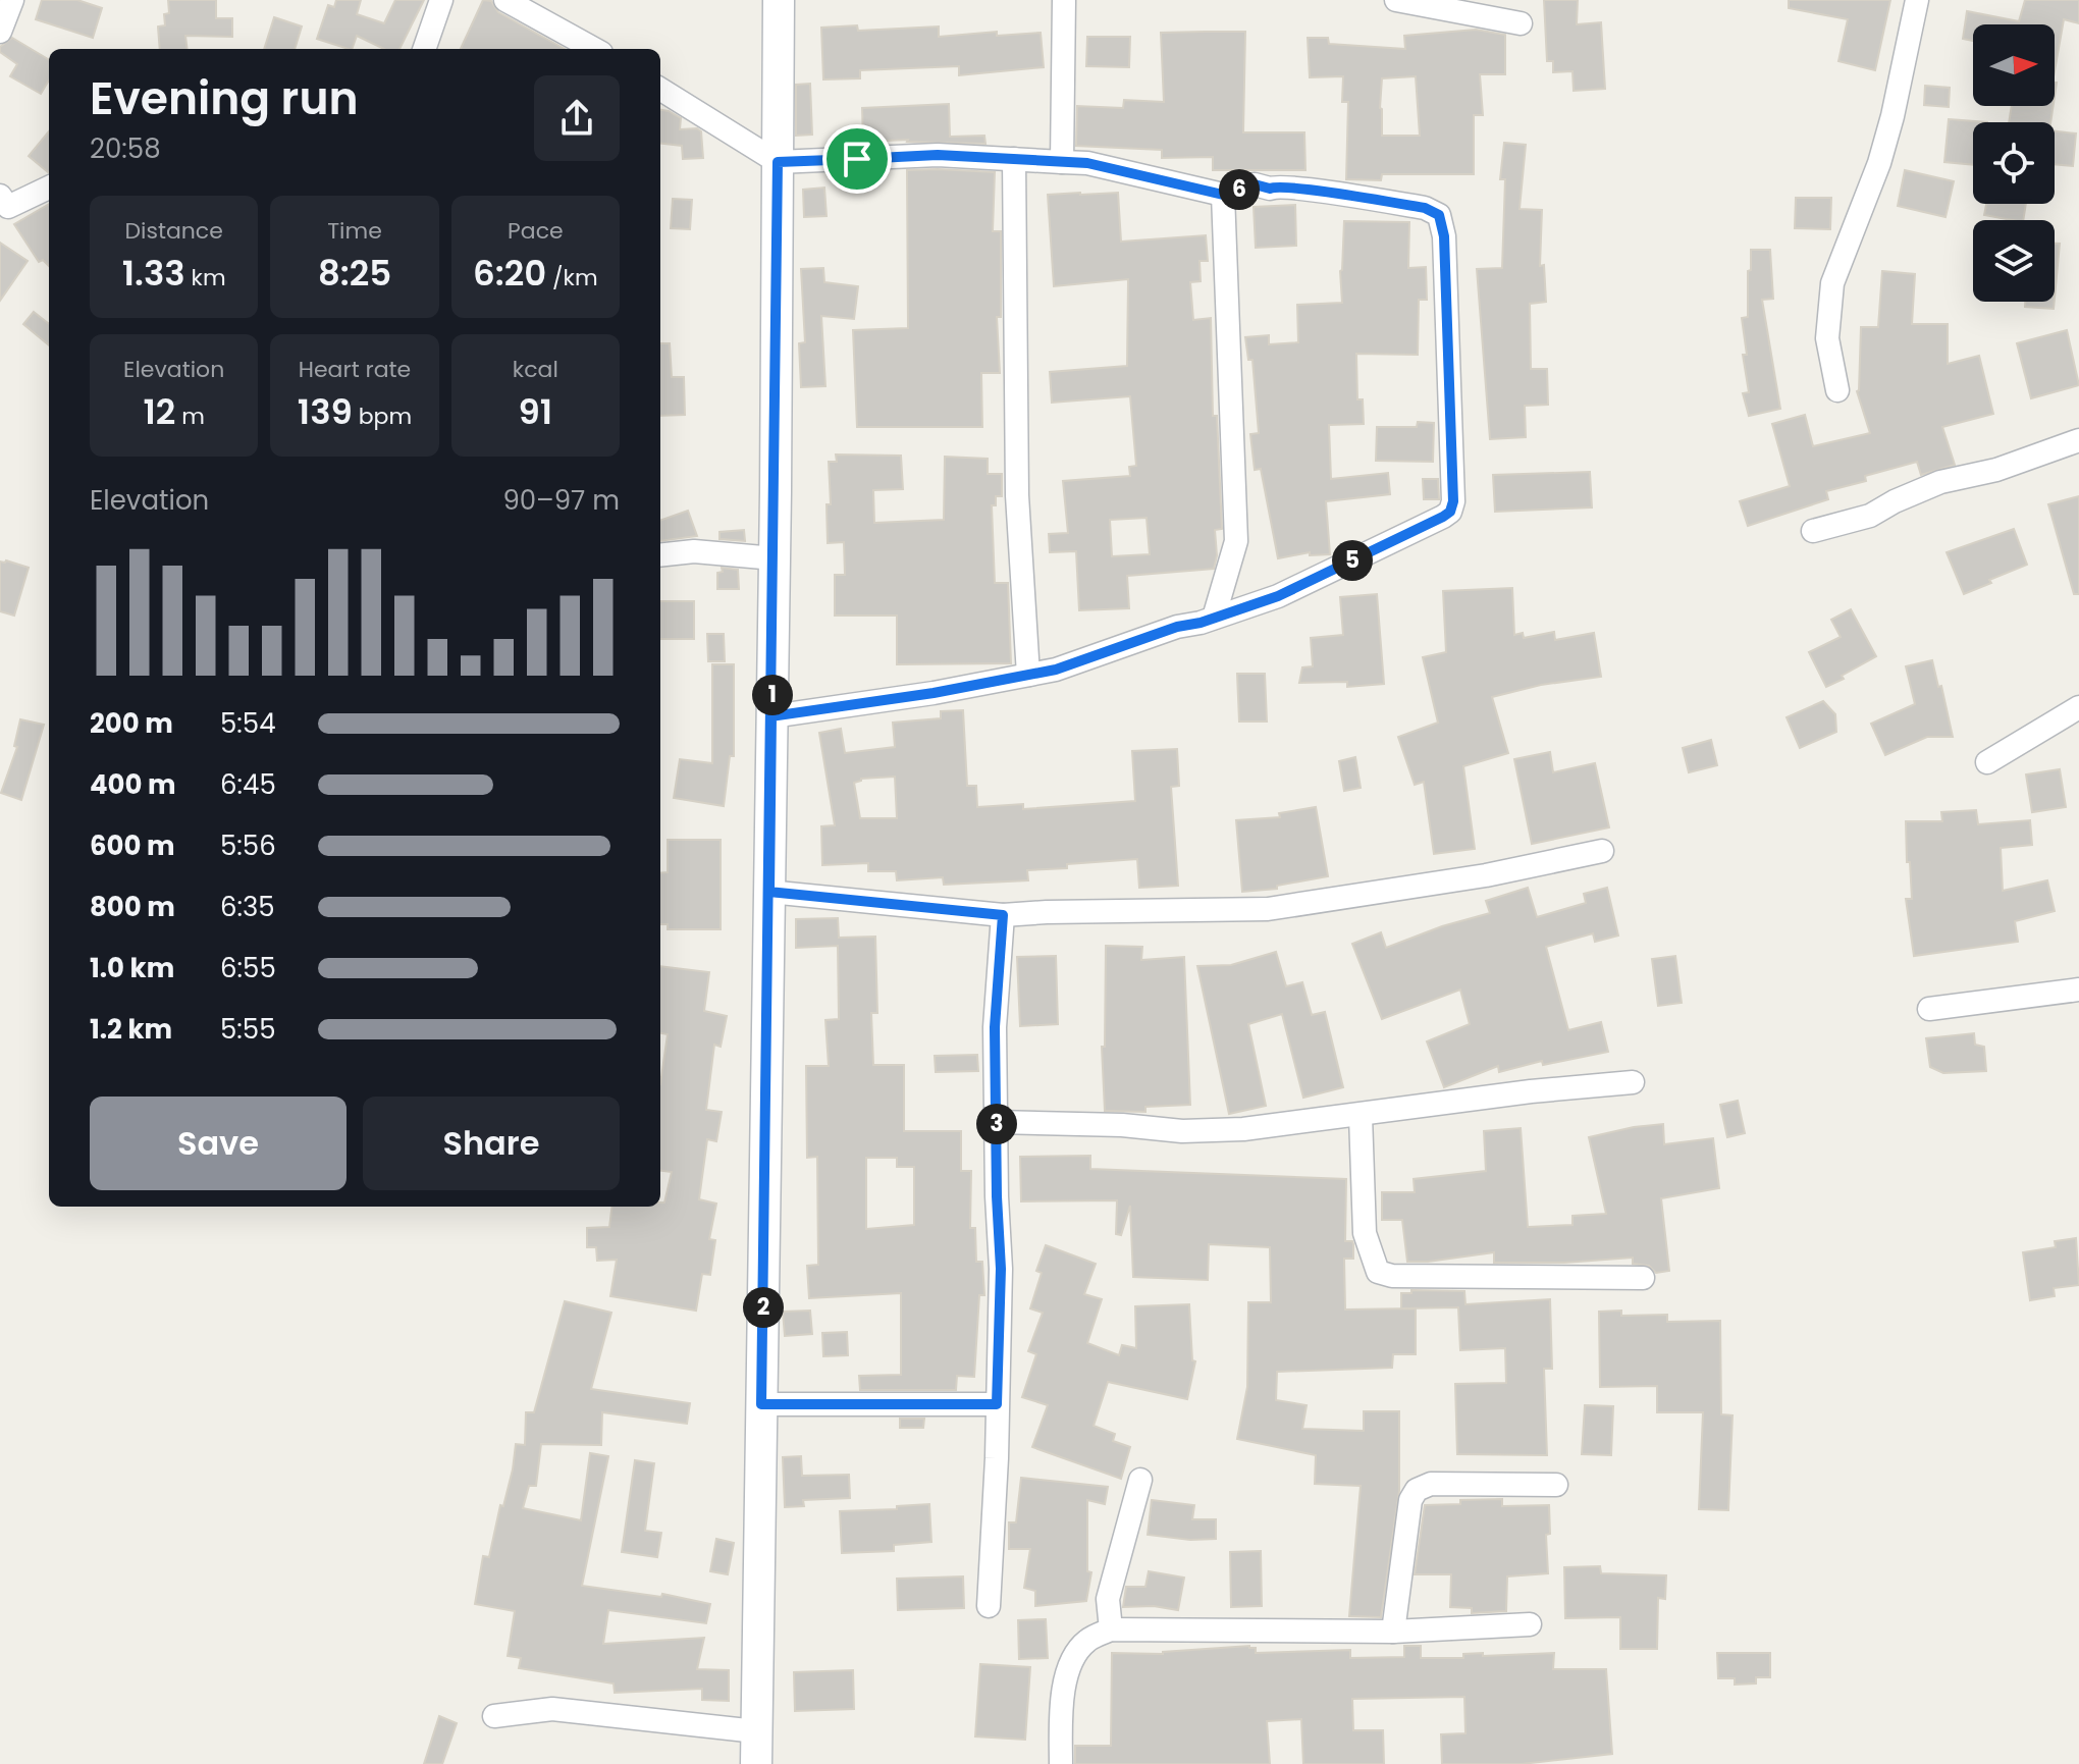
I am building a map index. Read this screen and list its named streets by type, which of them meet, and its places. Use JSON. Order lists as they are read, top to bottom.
{
  "north": "right",
  "page": {
    "heading": ["Evening run", "20:58"],
    "pins": [
      "6",
      "5",
      "1",
      "3",
      "2"
    ],
    "stats": [
      ["Distance", "1.33 km"],
      ["Time", "8:25"],
      ["Pace", "6:20 /km"],
      ["Elevation", "12 m"],
      ["Heart rate", "139 bpm"],
      ["kcal", "91"]
    ],
    "chart": ["Elevation", "90–97 m"],
    "list": [
      {
        "name": "200 m",
        "note": "5:54"
      },
      {
        "name": "400 m",
        "note": "6:45"
      },
      {
        "name": "600 m",
        "note": "5:56"
      },
      {
        "name": "800 m",
        "note": "6:35"
      },
      {
        "name": "1.0 km",
        "note": "6:55"
      },
      {
        "name": "1.2 km",
        "note": "5:55"
      }
    ],
    "buttons": ["Save", "Share"]
  }
}
